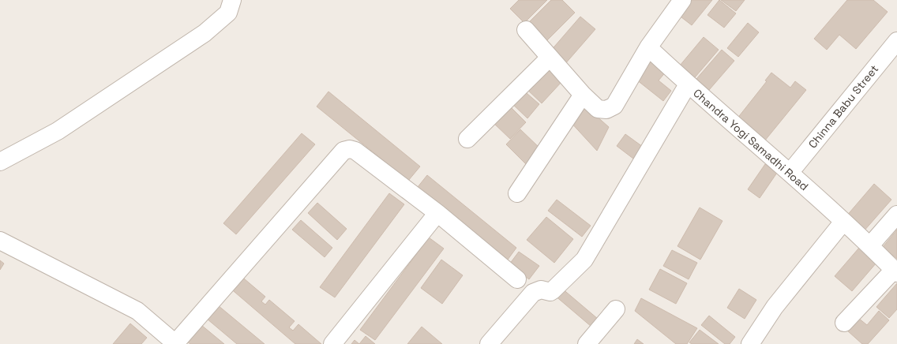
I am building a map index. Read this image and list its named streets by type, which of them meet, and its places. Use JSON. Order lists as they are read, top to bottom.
{
  "streets": {
    "street": ["Chinna Babu Street", "Chandra Yogi Samadhi Road"]
  },
  "crossings": [
    ["Chinna Babu Street", "Chandra Yogi Samadhi Road"]
  ]
}
